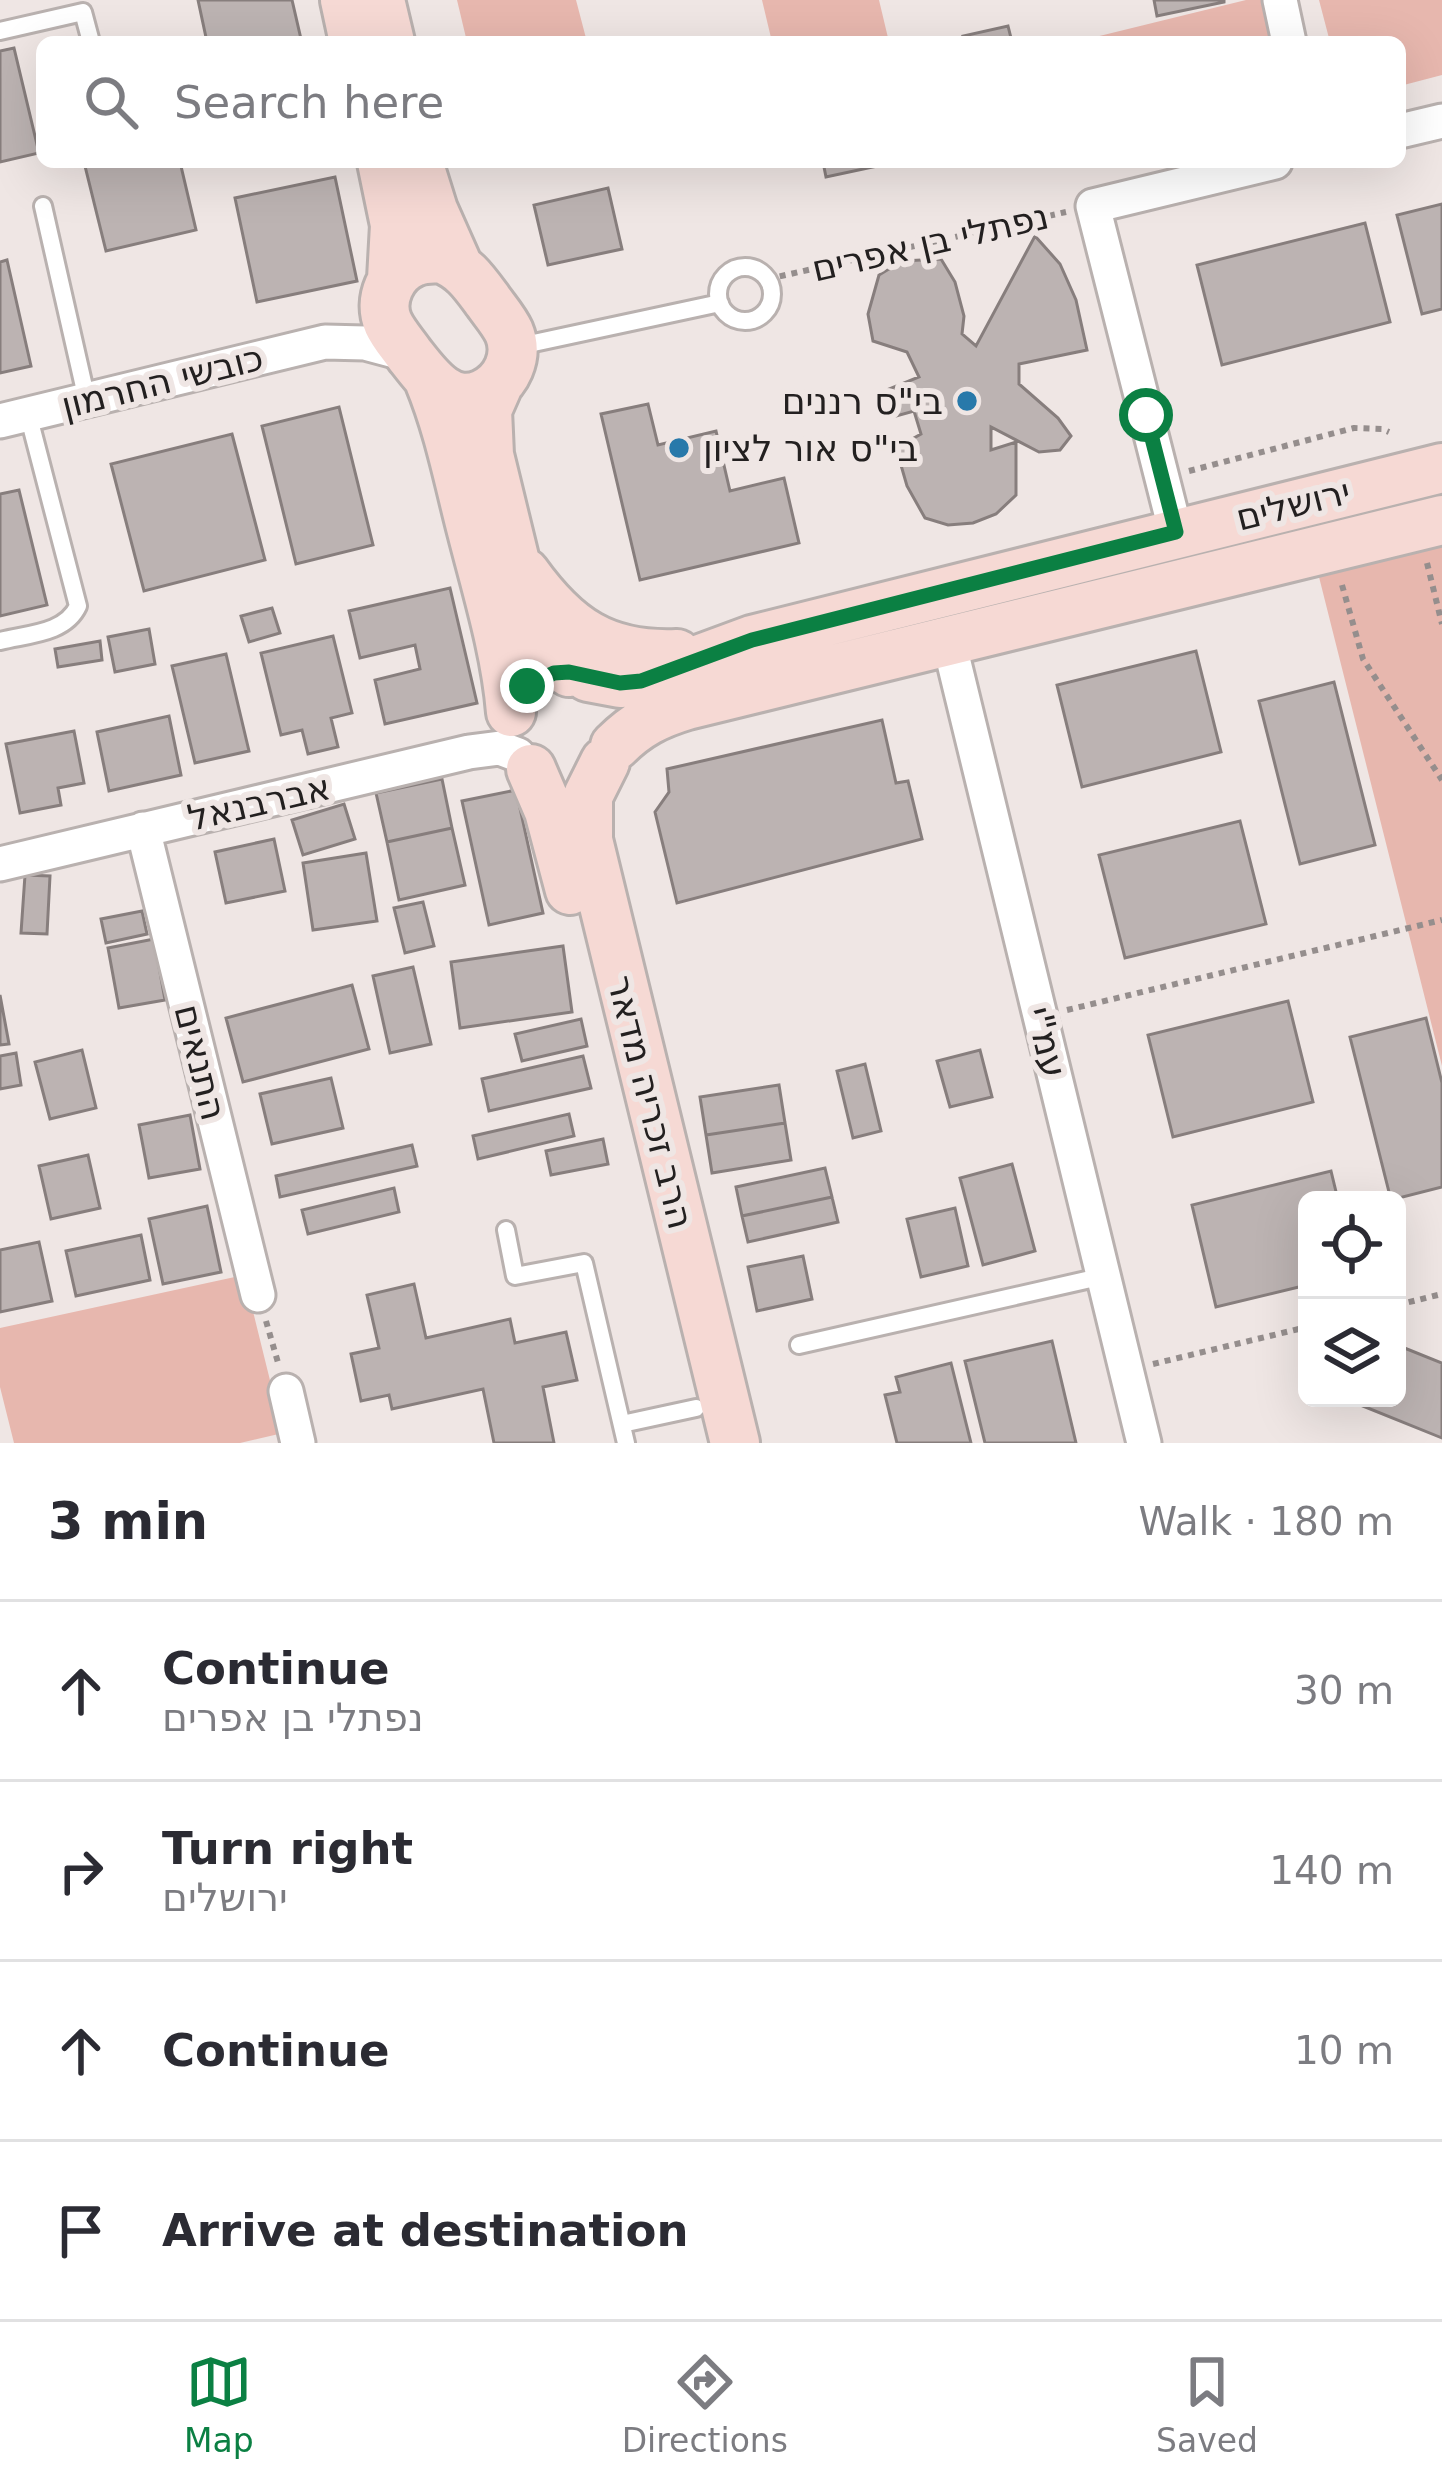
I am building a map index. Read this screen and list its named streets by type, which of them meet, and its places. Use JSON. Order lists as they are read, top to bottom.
{
  "streets": {
    "street": [
      "נפתלי בן אפרים",
      "כובשי החרמון",
      "ירושלים",
      "אברבנאל",
      "עמ\"י",
      "התנאים",
      "הרב זכריה מדאר"
    ]
  },
  "crossings": [
    ["נפתלי בן אפרים", "ירושלים"],
    ["כובשי החרמון", "הרב זכריה מדאר"],
    ["ירושלים", "אברבנאל"],
    ["ירושלים", "עמ\"י"],
    ["ירושלים", "הרב זכריה מדאר"],
    ["אברבנאל", "התנאים"],
    ["אברבנאל", "הרב זכריה מדאר"]
  ],
  "places": ["בי\"ס רננים", "בי\"ס אור לציון"],
  "page": {
    "search": "Search here",
    "heading": ["3 min", "Walk · 180 m"],
    "list": [
      ["Continue", "נפתלי בן אפרים", "30 m"],
      ["Turn right", "ירושלים", "140 m"],
      ["Continue", "10 m"],
      "Arrive at destination"
    ],
    "nav": ["Map", "Directions", "Saved"]
  }
}
